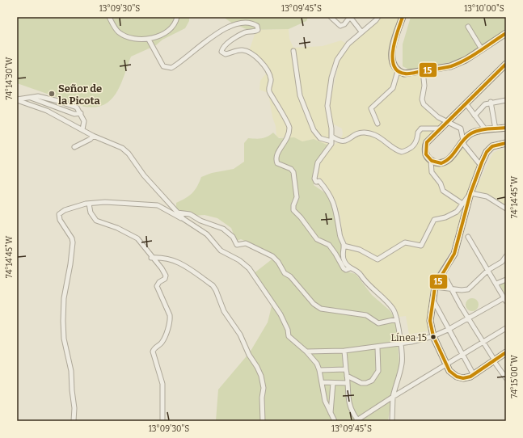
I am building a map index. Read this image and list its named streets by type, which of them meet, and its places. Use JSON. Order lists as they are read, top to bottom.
{
  "places": ["Señor de la Picota", "Línea 15"],
  "lines": ["transit line 15"],
  "coordinates": [
    "13°09'30\"S",
    "13°09'45\"S",
    "13°10'00\"S",
    "74°14'30\"W",
    "74°14'45\"W",
    "74°15'00\"W"
  ]
}
